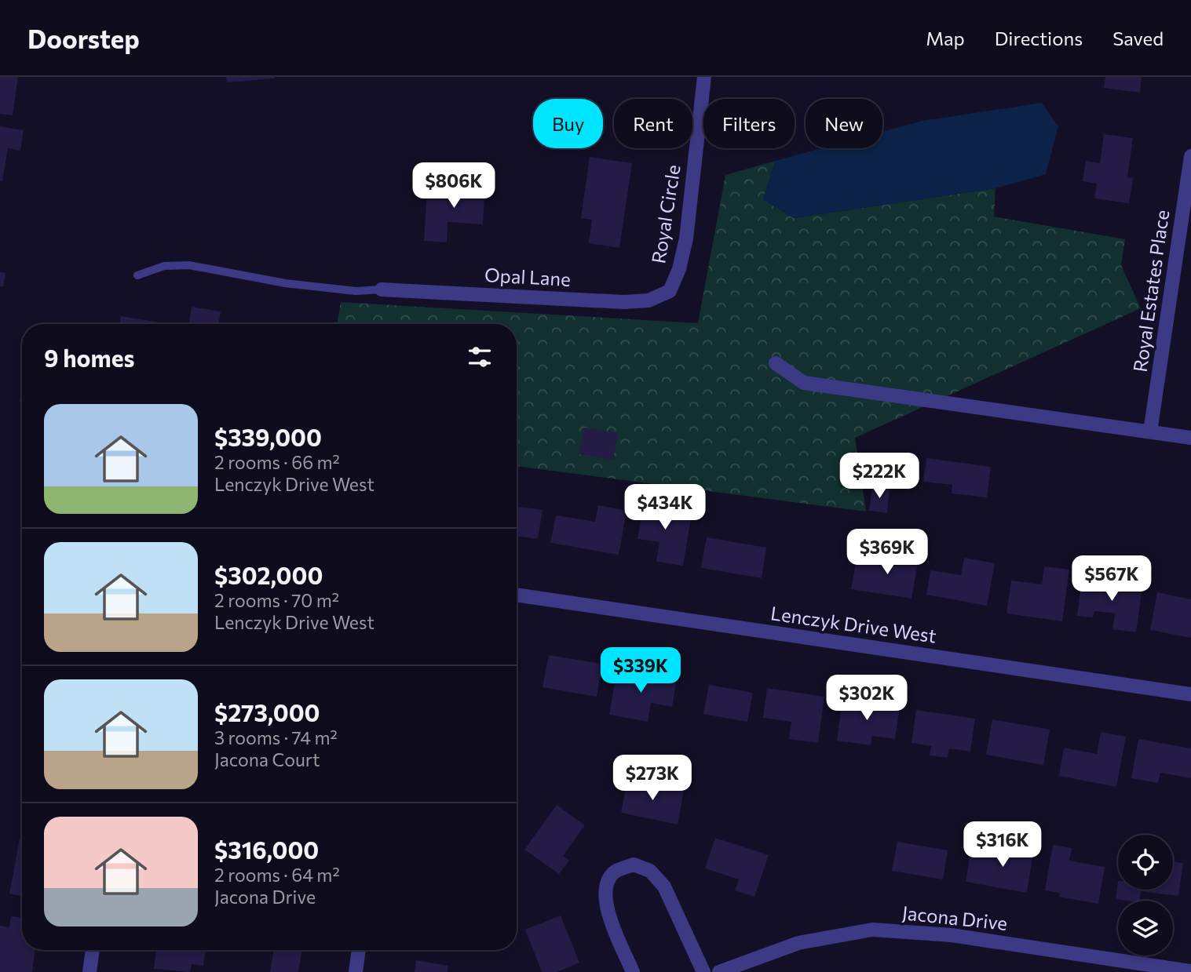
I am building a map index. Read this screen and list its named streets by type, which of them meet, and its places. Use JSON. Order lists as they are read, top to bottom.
{
  "streets": {
    "street": [
      "Royal Circle",
      "Opal Lane",
      "Royal Estates Place",
      "Lenczyk Drive West",
      "Jacona Drive"
    ]
  },
  "crossings": [
    ["Royal Circle", "Opal Lane"]
  ],
  "page": {
    "header": "Doorstep",
    "nav": ["Map", "Directions", "Saved"],
    "chip": [
      "Buy",
      "Rent",
      "Filters",
      "New"
    ],
    "price": [
      "$806K",
      "$222K",
      "$434K",
      "$369K",
      "$567K",
      "$339K",
      "$302K",
      "$273K",
      "$316K"
    ],
    "heading": "9 homes",
    "list": [
      {
        "name": "$339,000",
        "note": "2 rooms · 66 m² · Lenczyk Drive West"
      },
      {
        "name": "$302,000",
        "note": "2 rooms · 70 m² · Lenczyk Drive West"
      },
      {
        "name": "$273,000",
        "note": "3 rooms · 74 m² · Jacona Court"
      },
      {
        "name": "$316,000",
        "note": "2 rooms · 64 m² · Jacona Drive"
      }
    ]
  }
}
